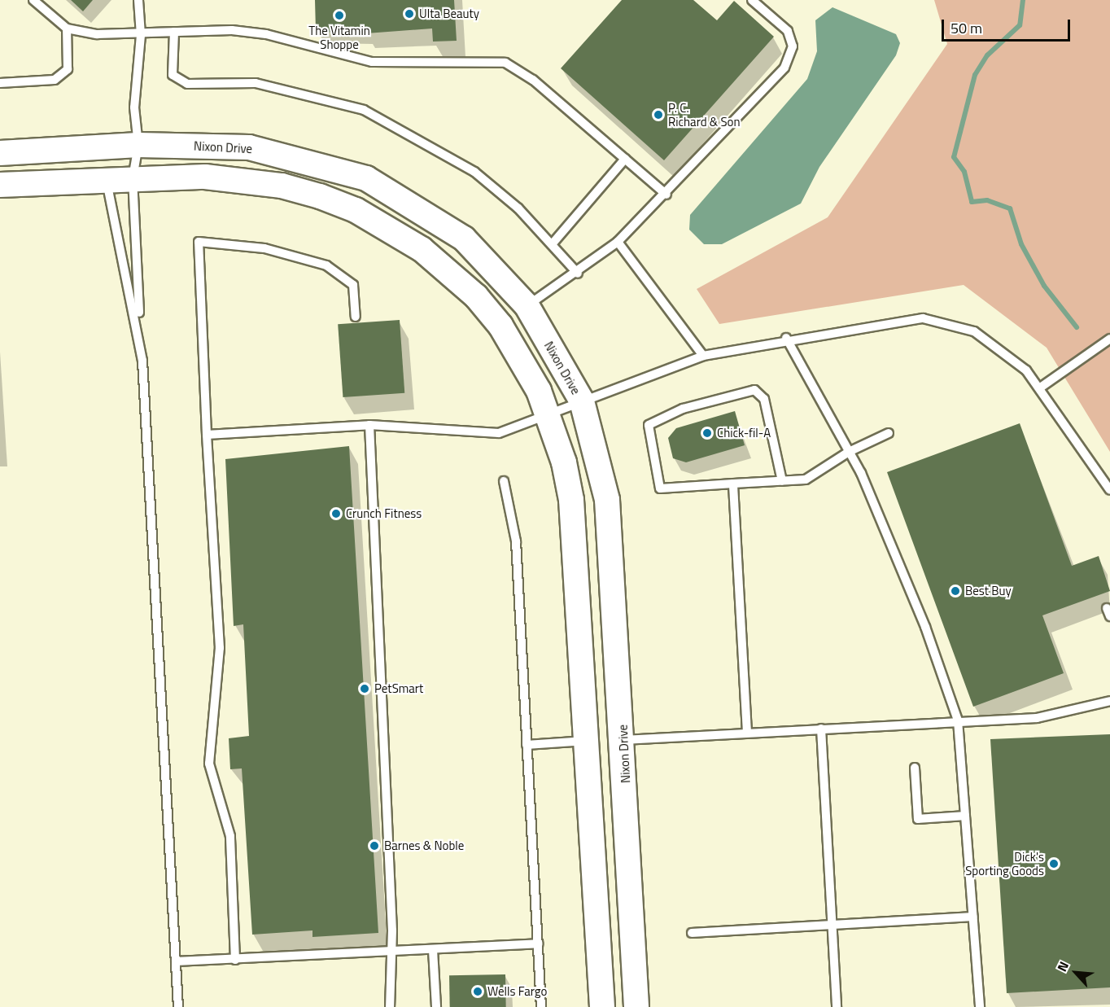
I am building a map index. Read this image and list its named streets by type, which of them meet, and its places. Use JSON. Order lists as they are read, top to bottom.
{
  "streets": {
    "street": ["Nixon Drive"]
  },
  "places": [
    "Ulta Beauty",
    "The Vitamin Shoppe",
    "P. C. Richard & Son",
    "Chick-fil-A",
    "Crunch Fitness",
    "Best Buy",
    "PetSmart",
    "Barnes & Noble",
    "Dick's Sporting Goods",
    "Wells Fargo"
  ],
  "scale_bar": "50 m",
  "north": "top left"
}
